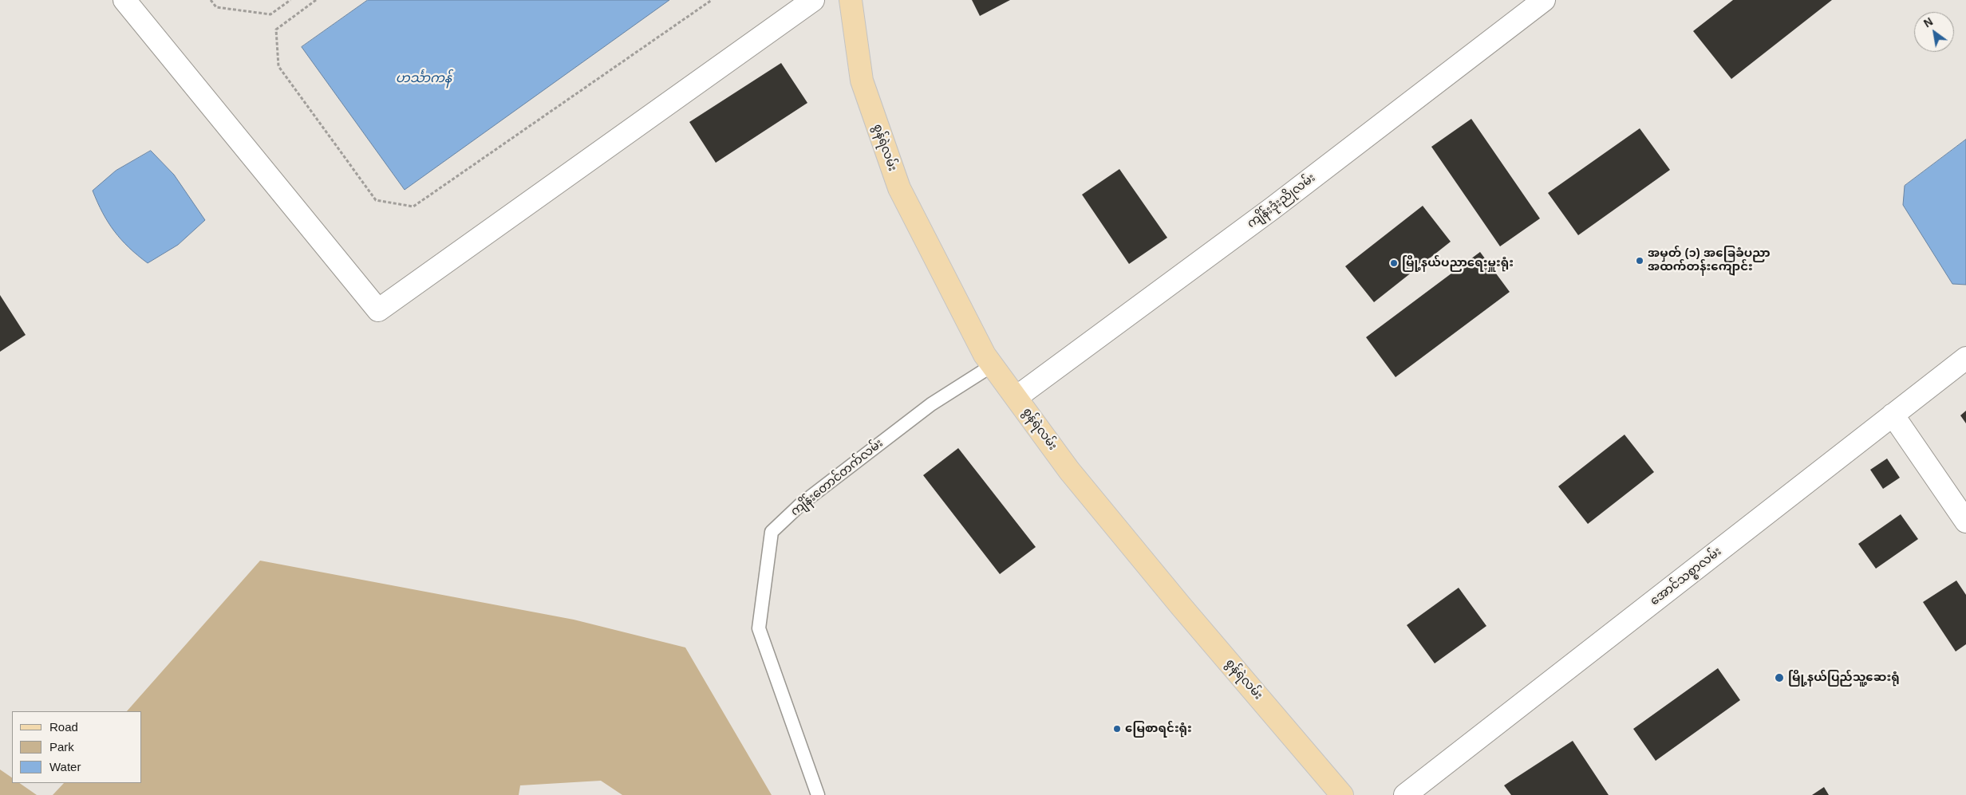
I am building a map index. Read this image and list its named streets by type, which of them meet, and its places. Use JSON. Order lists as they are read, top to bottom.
{
  "streets": {
    "main road": ["စွန်ရဲလမ်း"],
    "street": ["ကျိန်းဒုံးညိုလမ်း", "အောင်သစ္စာလမ်း"],
    "lane": ["ကျိန်းတောင်တက်လမ်း"]
  },
  "crossings": [
    ["စွန်ရဲလမ်း", "ကျိန်းဒုံးညိုလမ်း"],
    ["စွန်ရဲလမ်း", "ကျိန်းတောင်တက်လမ်း"]
  ],
  "water": ["ဟင်္သာကန်"],
  "places": [
    "အမှတ် (၁) အခြေခံပညာ အထက်တန်းကျောင်း",
    "မြို့နယ်ပညာရေးမှူးရုံး",
    "မြို့နယ်ပြည်သူ့ဆေးရုံ",
    "မြေစာရင်းရုံး"
  ],
  "legend": ["Road", "Park", "Water"],
  "north": "top left"
}
